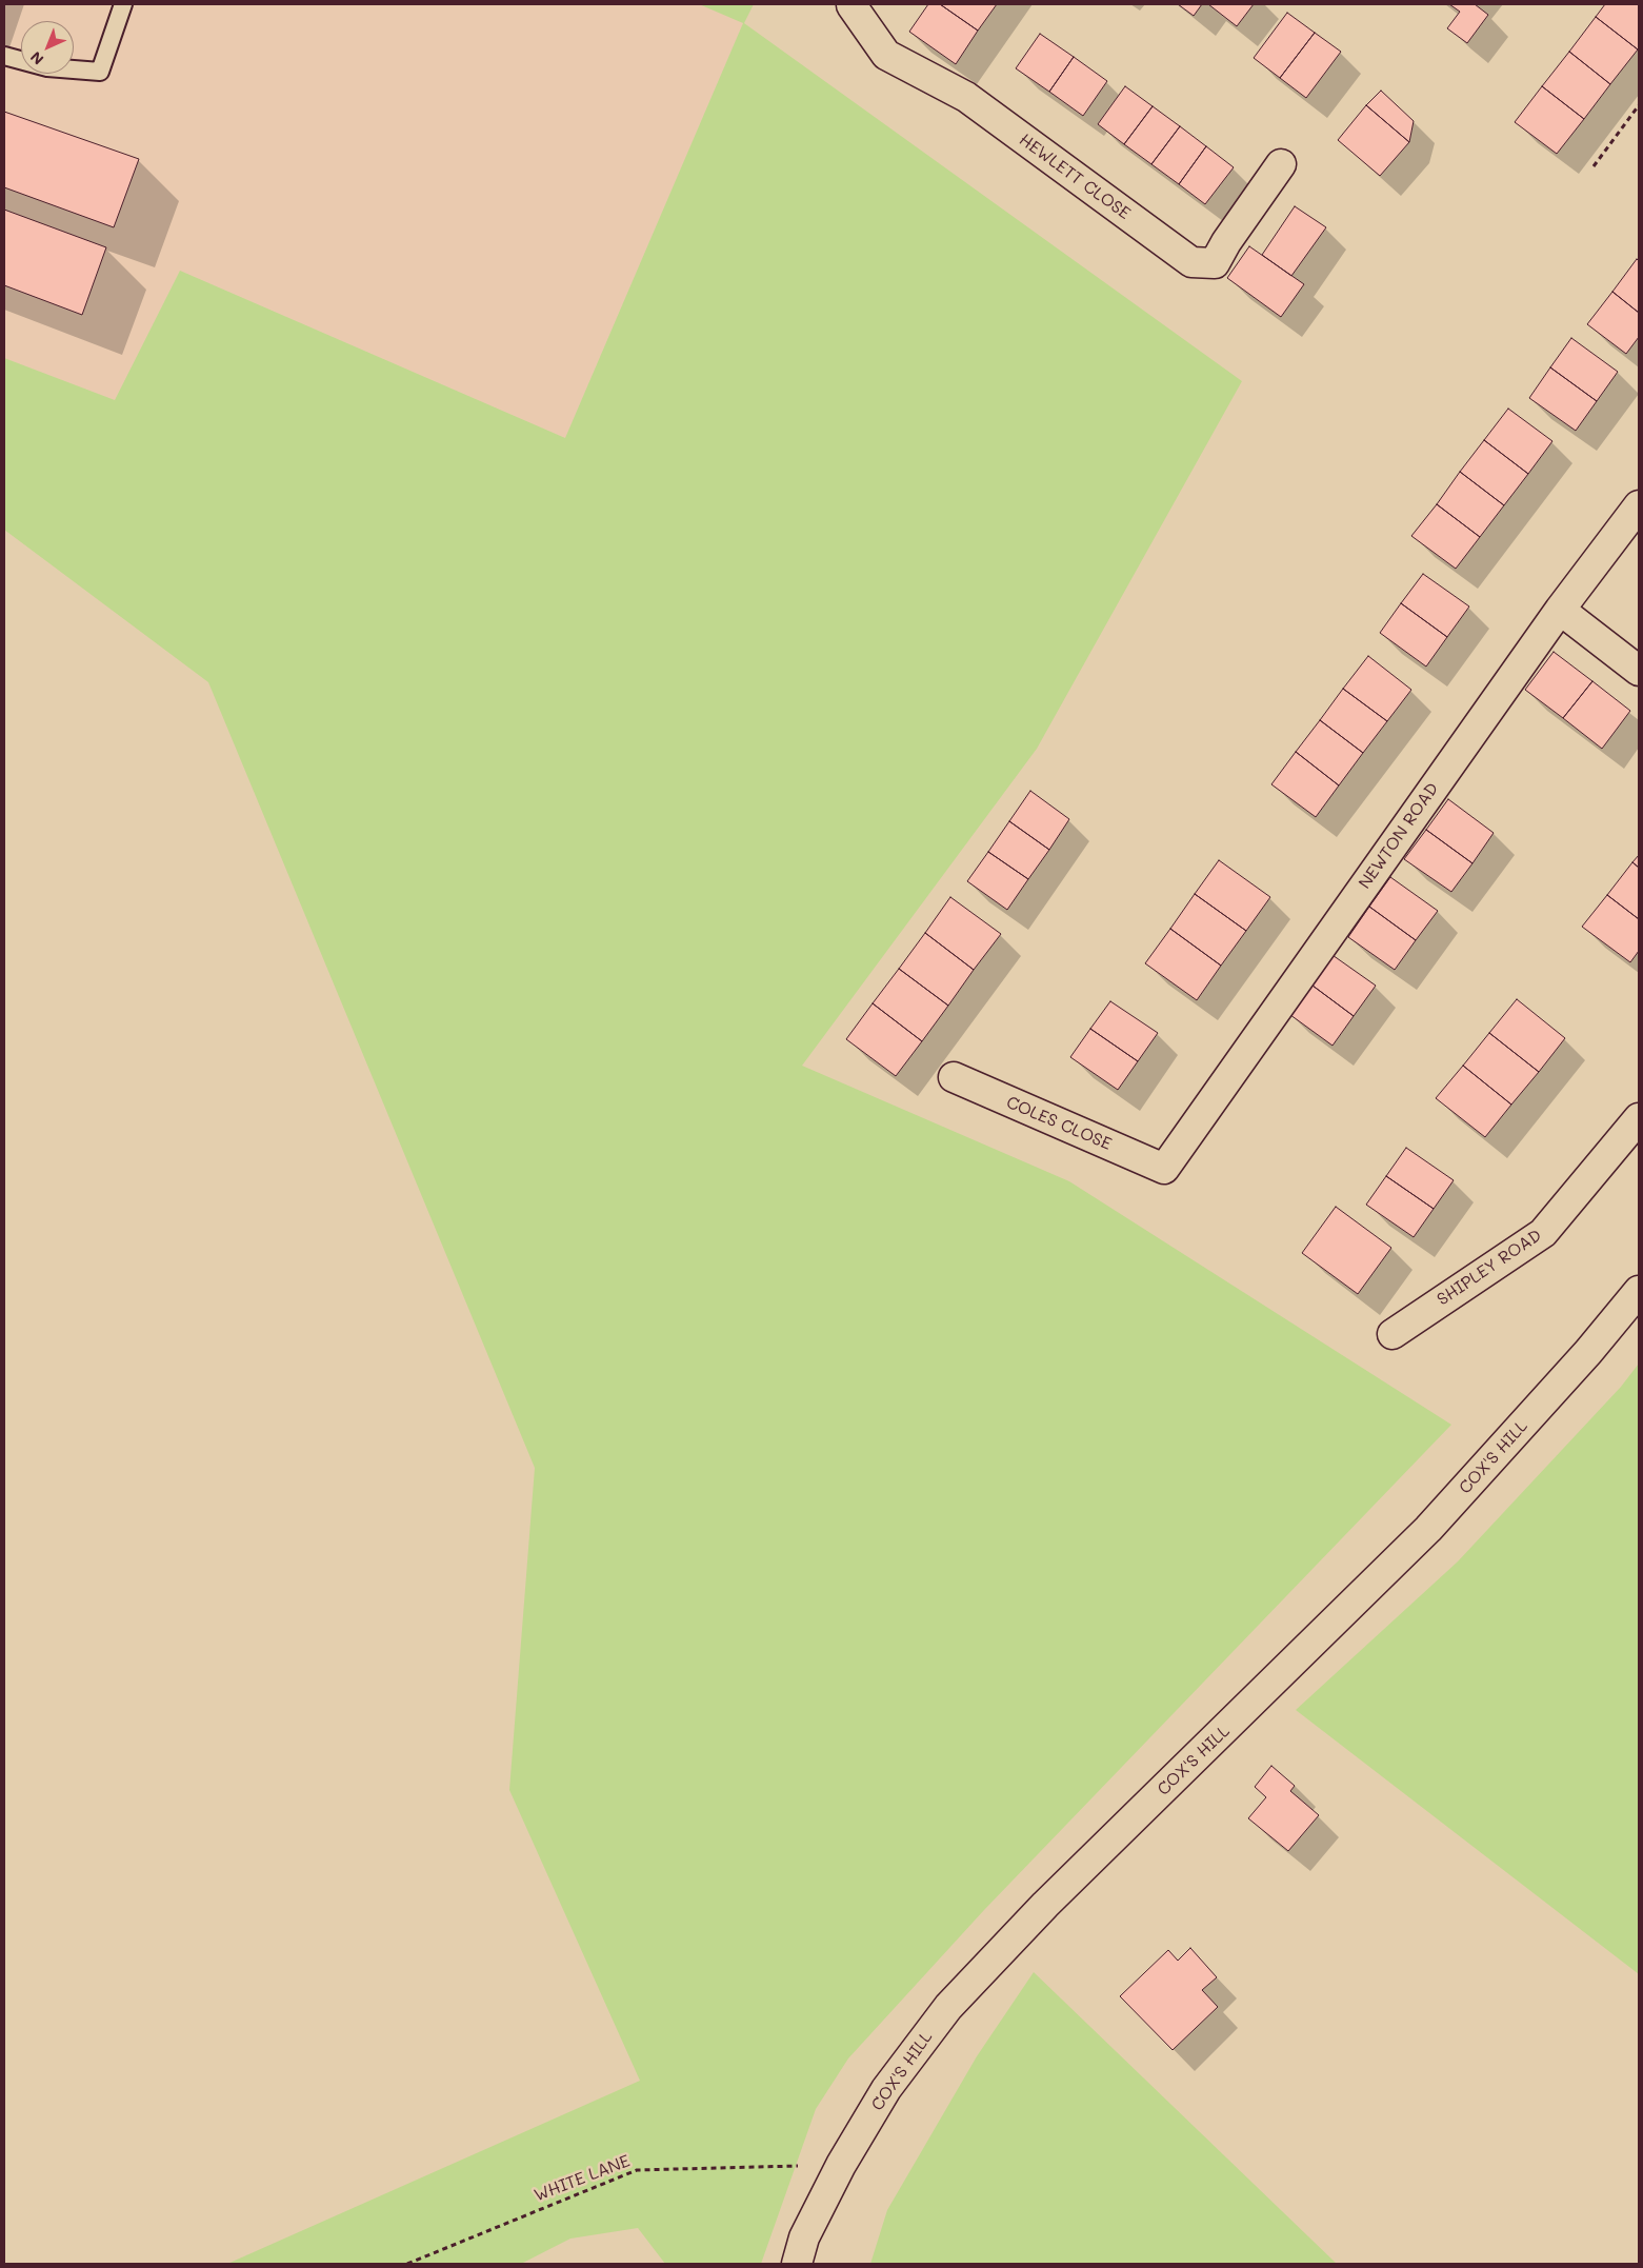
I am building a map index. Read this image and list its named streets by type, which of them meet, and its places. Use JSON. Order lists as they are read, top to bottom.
{
  "streets": {
    "street": [
      "HEWLETT CLOSE",
      "NEWTON ROAD",
      "COLES CLOSE",
      "SHIPLEY ROAD",
      "COX'S HILL"
    ],
    "path": ["WHITE LANE"]
  },
  "crossings": [
    ["NEWTON ROAD", "COLES CLOSE"],
    ["COX'S HILL", "WHITE LANE"]
  ],
  "north": "bottom left"
}
